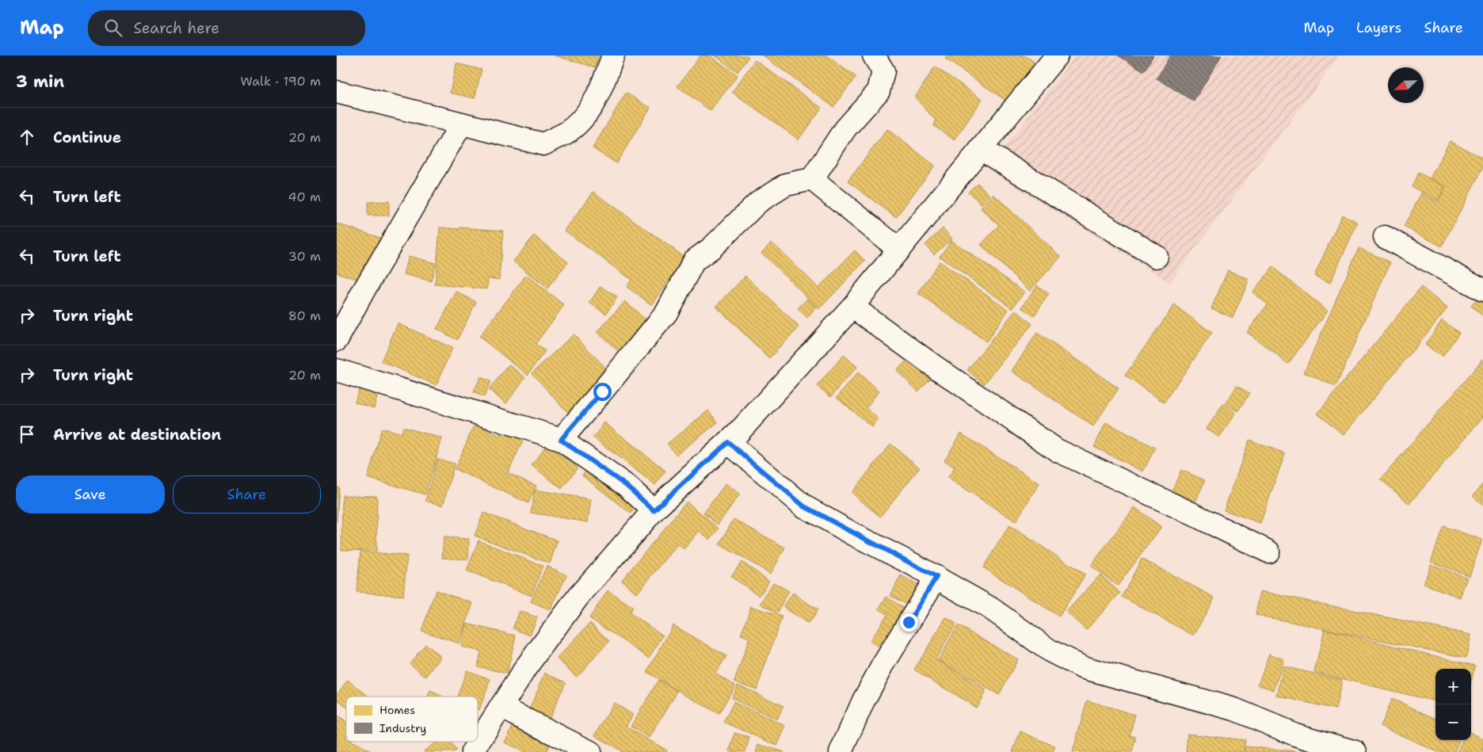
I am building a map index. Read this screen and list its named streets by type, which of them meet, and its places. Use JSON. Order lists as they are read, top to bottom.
{
  "legend": ["Homes", "Industry"],
  "north": "bottom left",
  "page": {
    "header": "Map",
    "search": "Search here",
    "nav": ["Map", "Layers", "Share"],
    "heading": ["3 min", "Walk · 190 m"],
    "list": [
      ["Continue", "20 m"],
      ["Turn left", "40 m"],
      ["Turn left", "30 m"],
      ["Turn right", "80 m"],
      ["Turn right", "20 m"],
      "Arrive at destination"
    ],
    "buttons": ["Save", "Share"],
    "map_buttons": ["+", "−"]
  }
}
